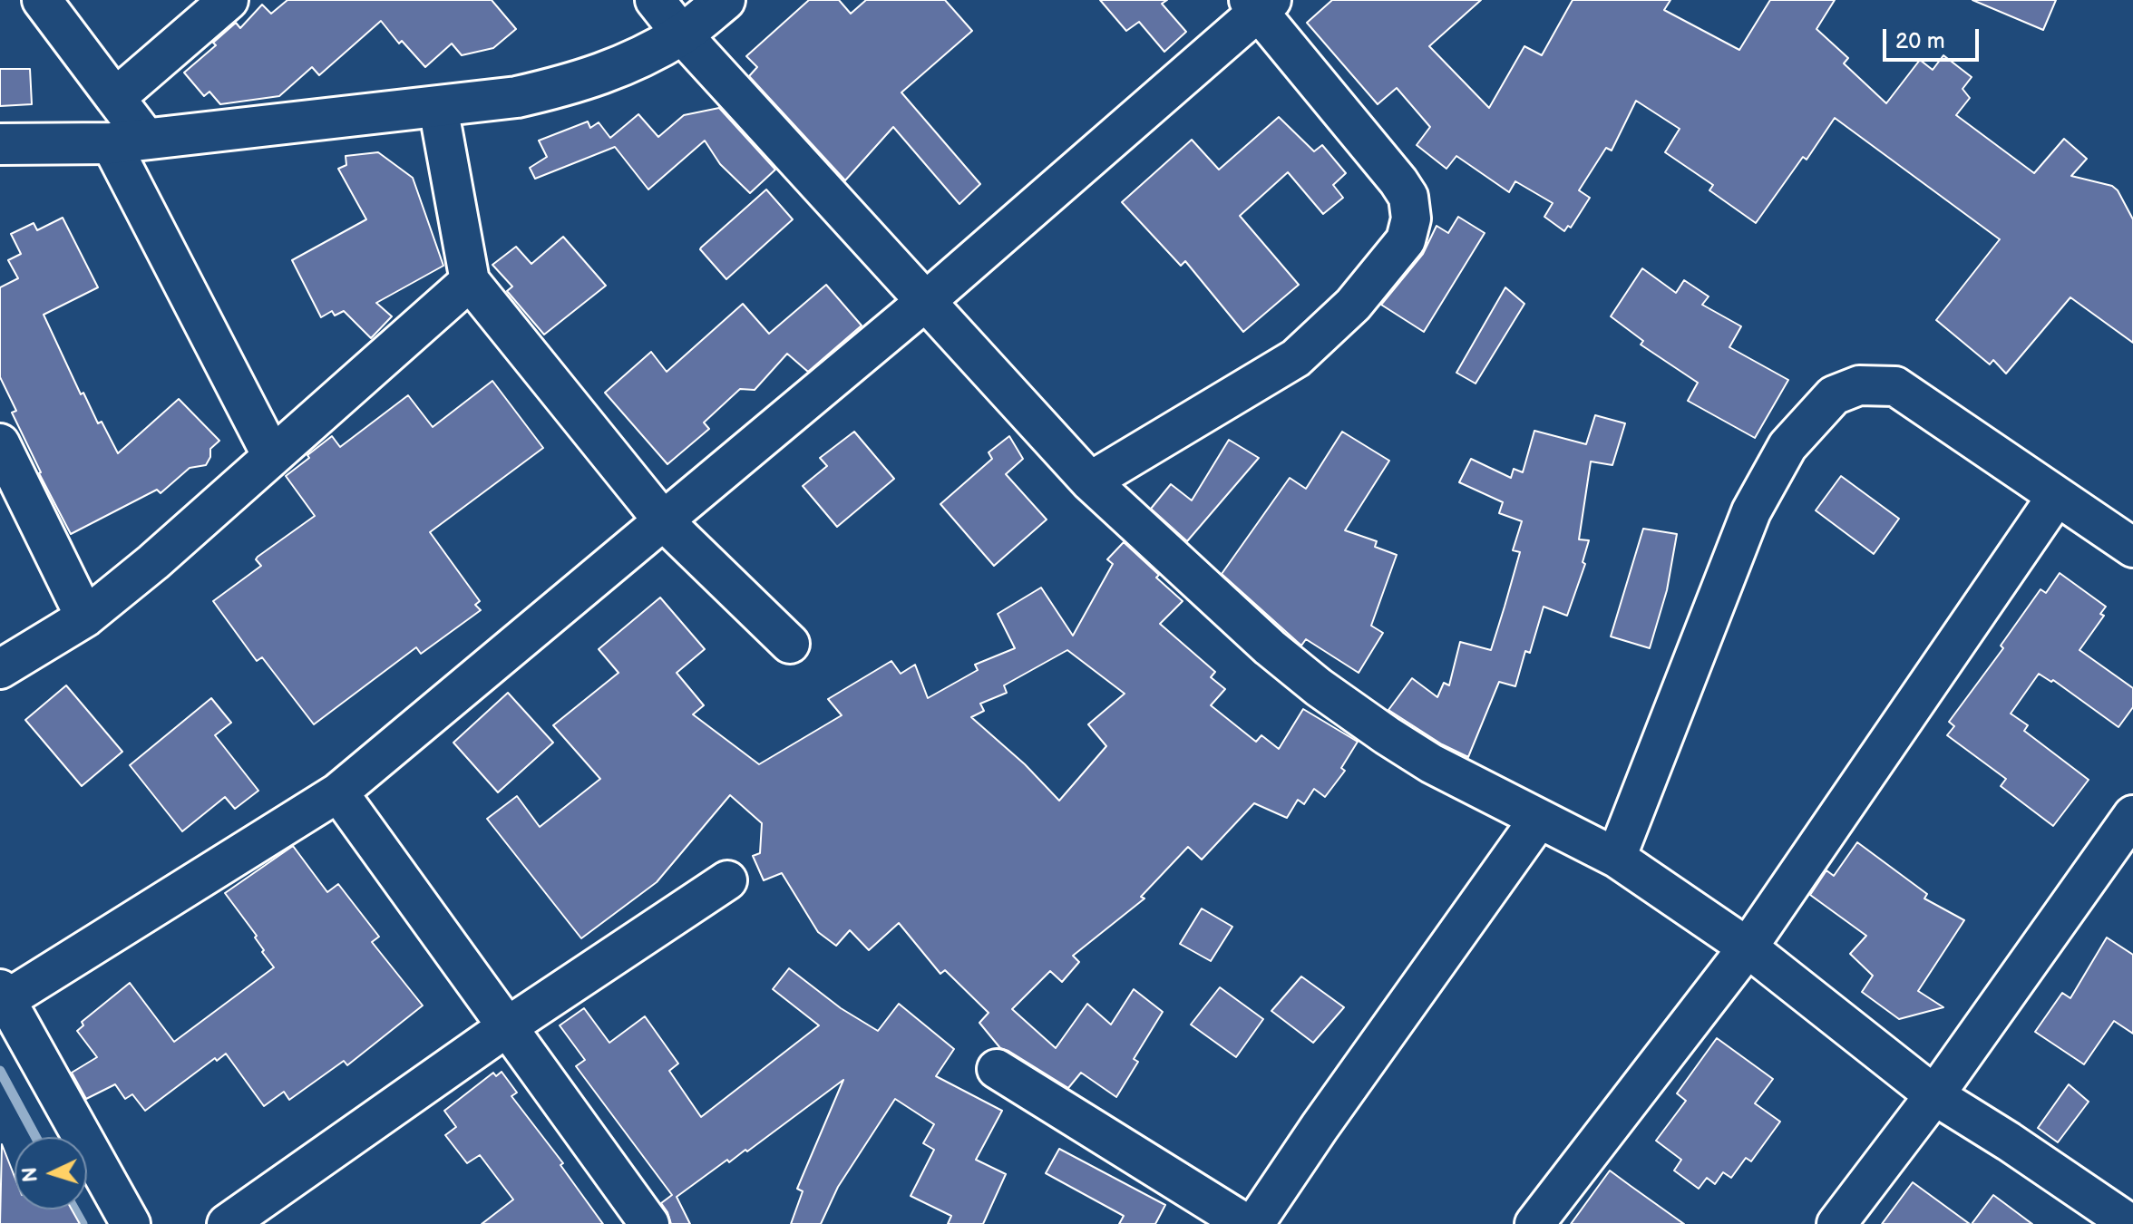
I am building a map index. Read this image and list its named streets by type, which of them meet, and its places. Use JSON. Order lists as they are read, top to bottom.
{
  "scale_bar": "20 m",
  "north": "left"
}
